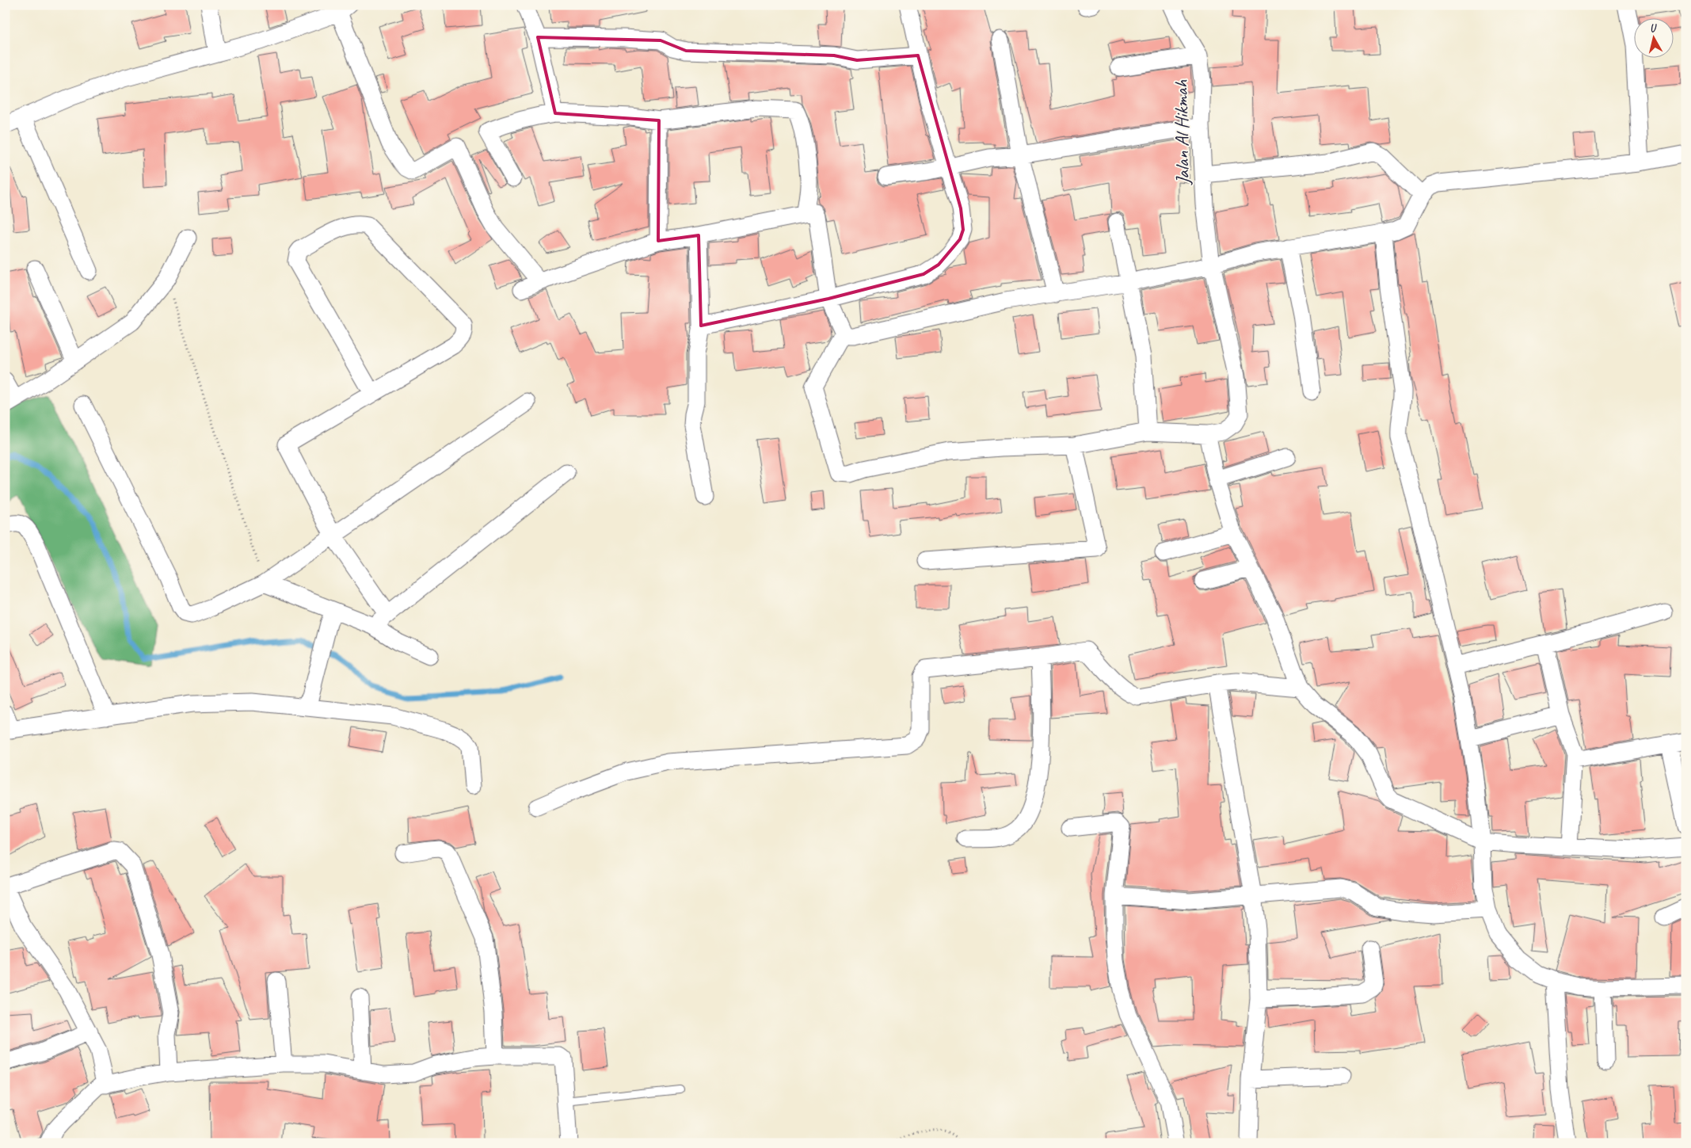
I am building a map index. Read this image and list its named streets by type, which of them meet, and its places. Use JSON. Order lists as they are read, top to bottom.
{
  "streets": {
    "street": ["Jalan Al Hikmah"]
  },
  "north": "top"
}
